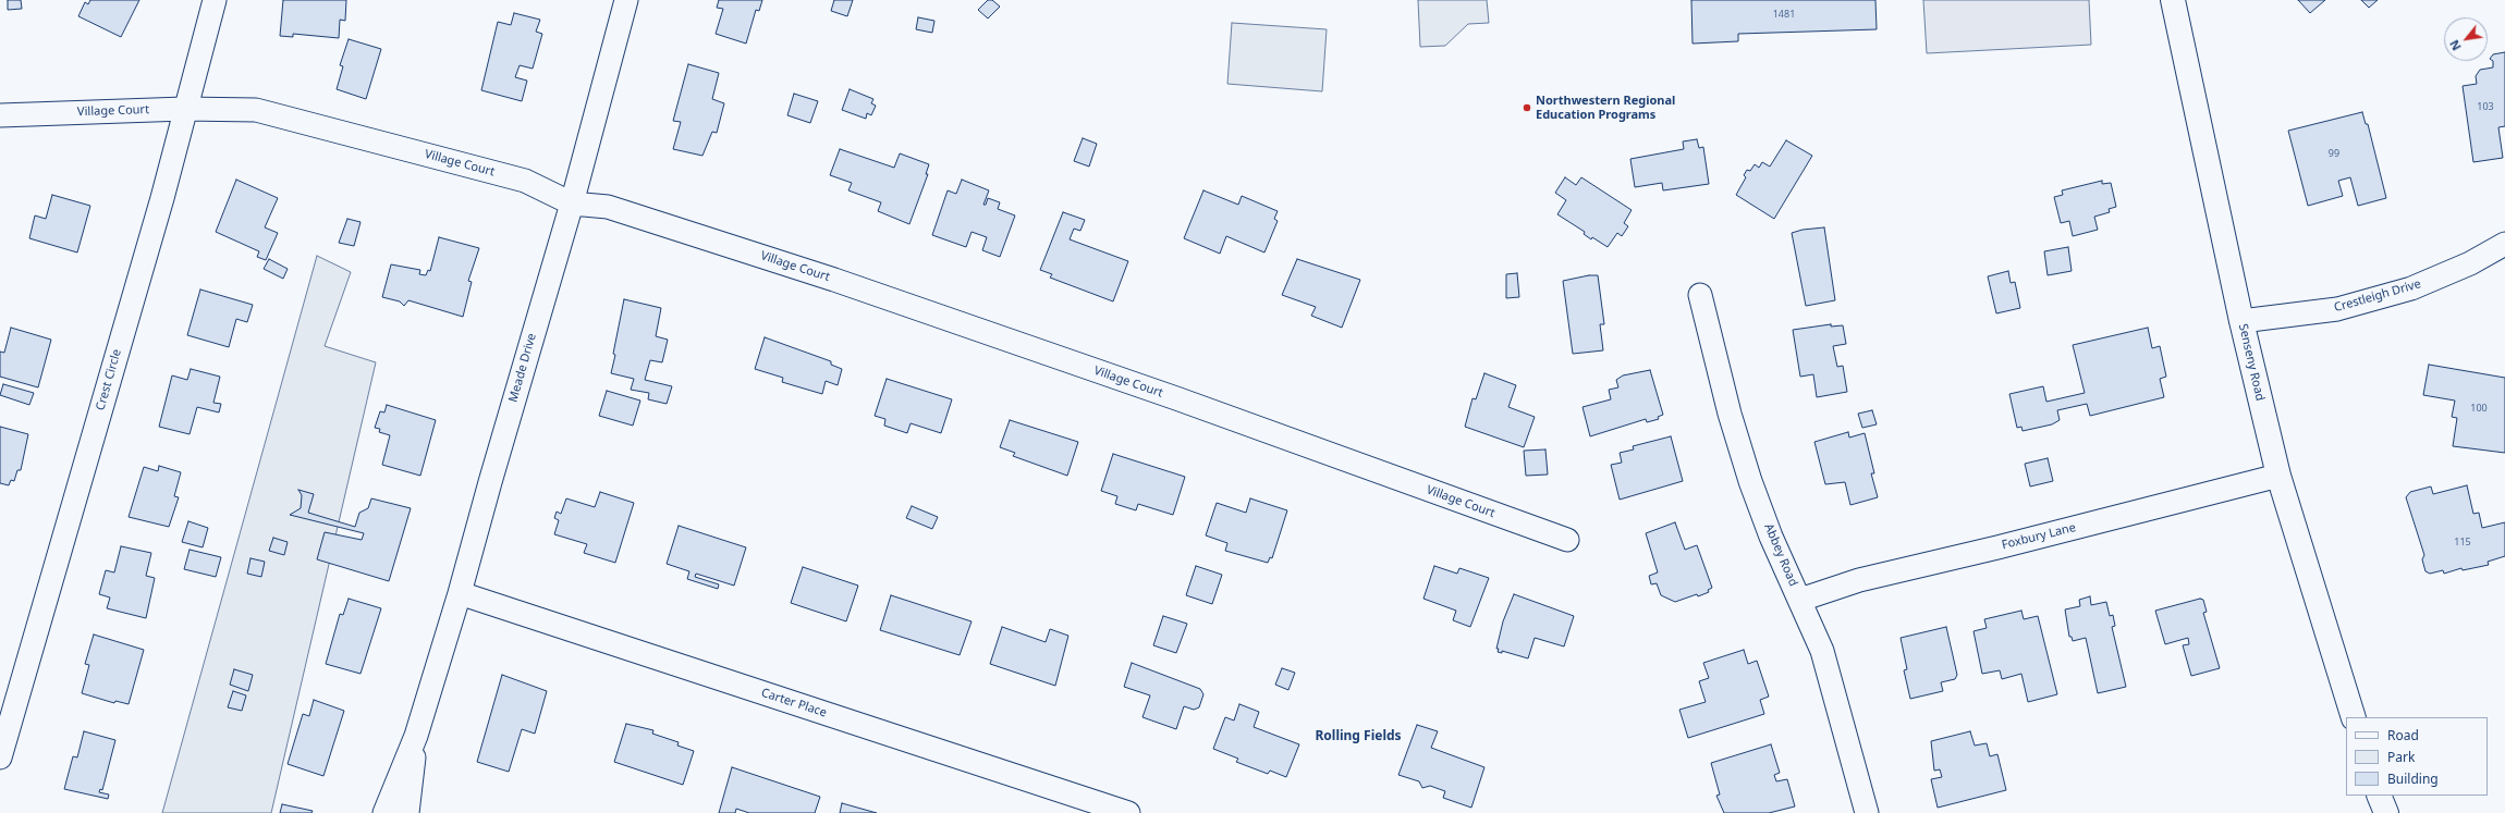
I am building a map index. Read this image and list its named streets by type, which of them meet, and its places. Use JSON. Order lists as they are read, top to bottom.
{
  "streets": {
    "main road": ["Senseny Road"],
    "street": [
      "Village Court",
      "Crestleigh Drive",
      "Meade Drive",
      "Crest Circle",
      "Foxbury Lane",
      "Abbey Road",
      "Carter Place"
    ]
  },
  "crossings": [
    ["Village Court", "Meade Drive"],
    ["Village Court", "Crest Circle"],
    ["Crestleigh Drive", "Senseny Road"],
    ["Senseny Road", "Foxbury Lane"],
    ["Meade Drive", "Carter Place"],
    ["Foxbury Lane", "Abbey Road"]
  ],
  "districts": ["Rolling Fields"],
  "places": ["Northwestern Regional Education Programs"],
  "house_numbers": [
    "1481",
    "103",
    "99",
    "100",
    "115"
  ],
  "legend": ["Road", "Park", "Building"],
  "north": "bottom left"
}
